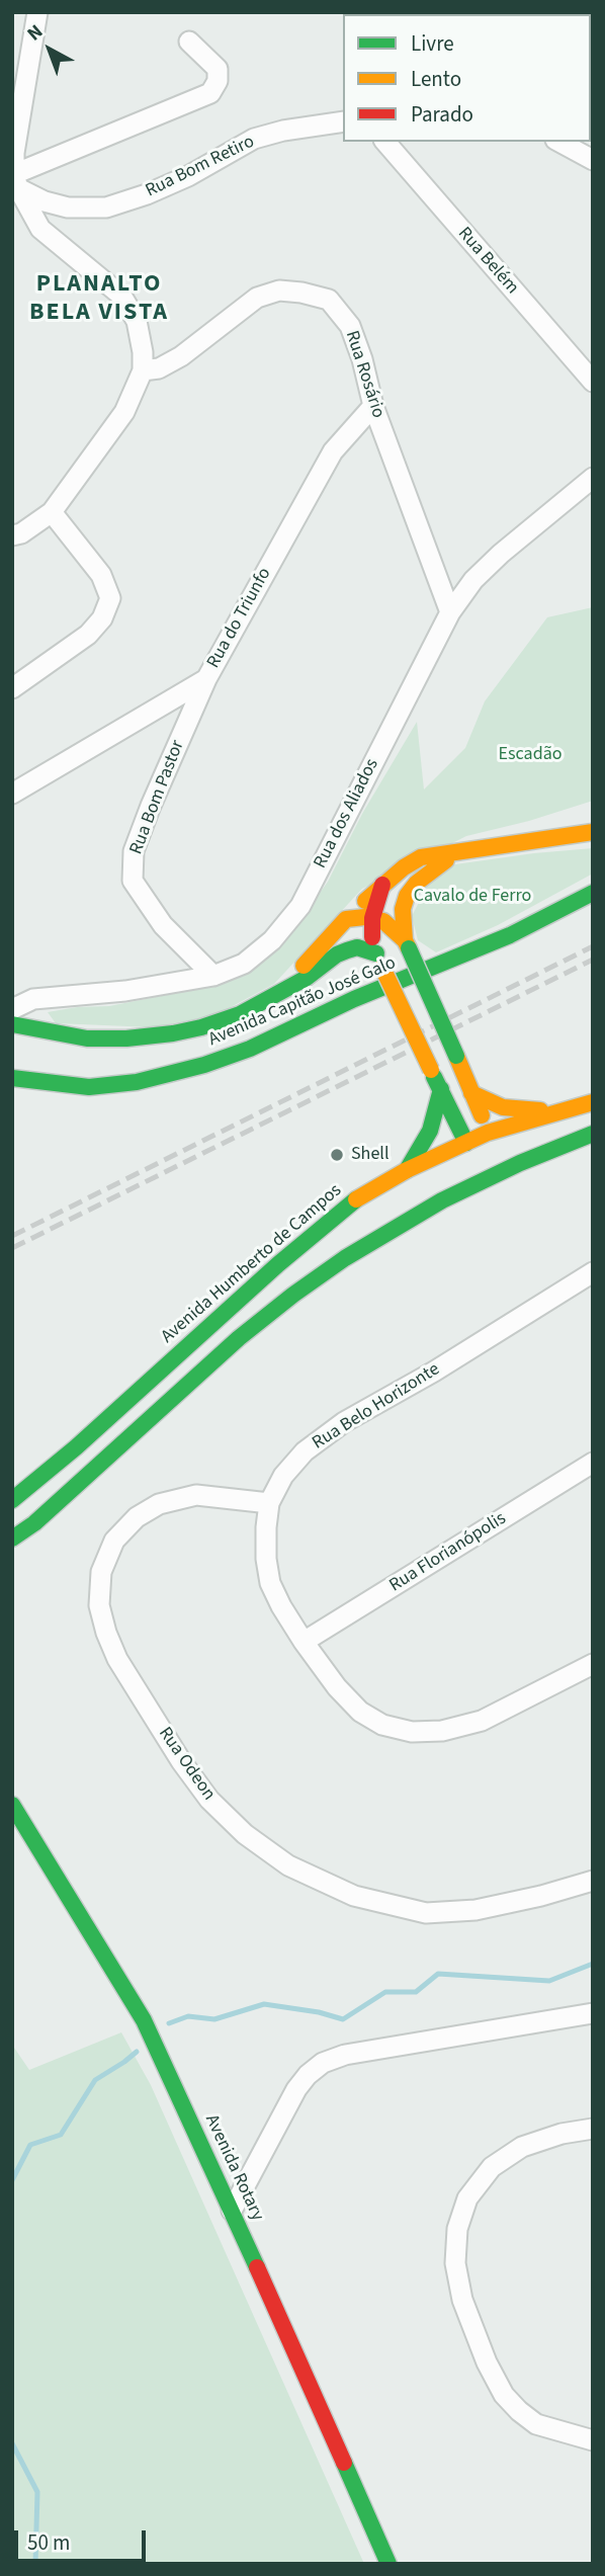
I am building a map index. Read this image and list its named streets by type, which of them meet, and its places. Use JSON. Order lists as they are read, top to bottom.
{
  "streets": {
    "main road": ["Avenida Capitão José Galo", "Avenida Humberto de Campos", "Avenida Rotary"],
    "street": [
      "Rua Bom Retiro",
      "Rua Belém",
      "Rua Rosário",
      "Rua do Triunfo",
      "Rua Bom Pastor",
      "Rua dos Aliados",
      "Rua Belo Horizonte",
      "Rua Florianópolis",
      "Rua Odeon"
    ]
  },
  "crossings": [
    ["Rua Rosário", "Rua do Triunfo"],
    ["Rua Rosário", "Rua dos Aliados"],
    ["Rua do Triunfo", "Rua Bom Pastor"],
    ["Rua Bom Pastor", "Rua dos Aliados"],
    ["Rua Belo Horizonte", "Rua Florianópolis"],
    ["Rua Belo Horizonte", "Rua Odeon"]
  ],
  "districts": ["PLANALTO BELA VISTA"],
  "parks": ["Escadão", "Cavalo de Ferro"],
  "places": ["Shell"],
  "legend": ["Livre", "Lento", "Parado"],
  "scale_bar": "50 m",
  "north": "top left"
}
